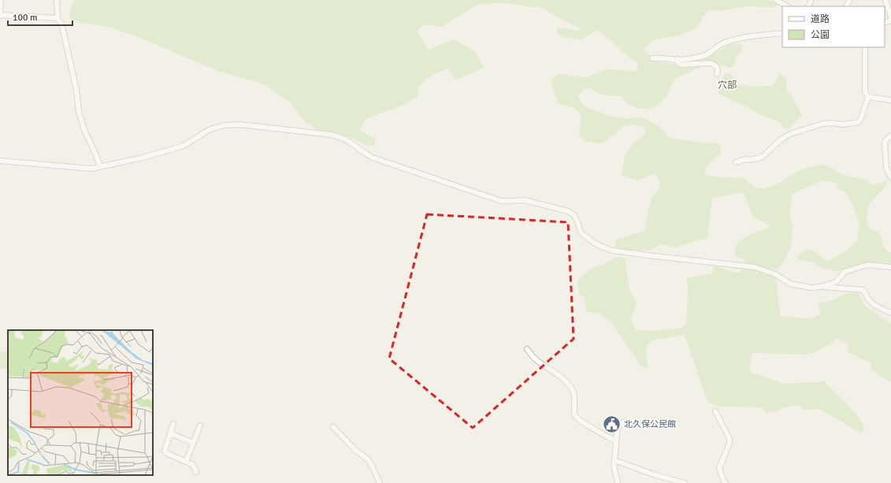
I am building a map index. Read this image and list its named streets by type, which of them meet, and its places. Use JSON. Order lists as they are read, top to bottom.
{
  "districts": ["穴部"],
  "places": {
    "public building": ["北久保公民館"]
  },
  "legend": ["道路", "公園"],
  "scale_bar": "100 m"
}
